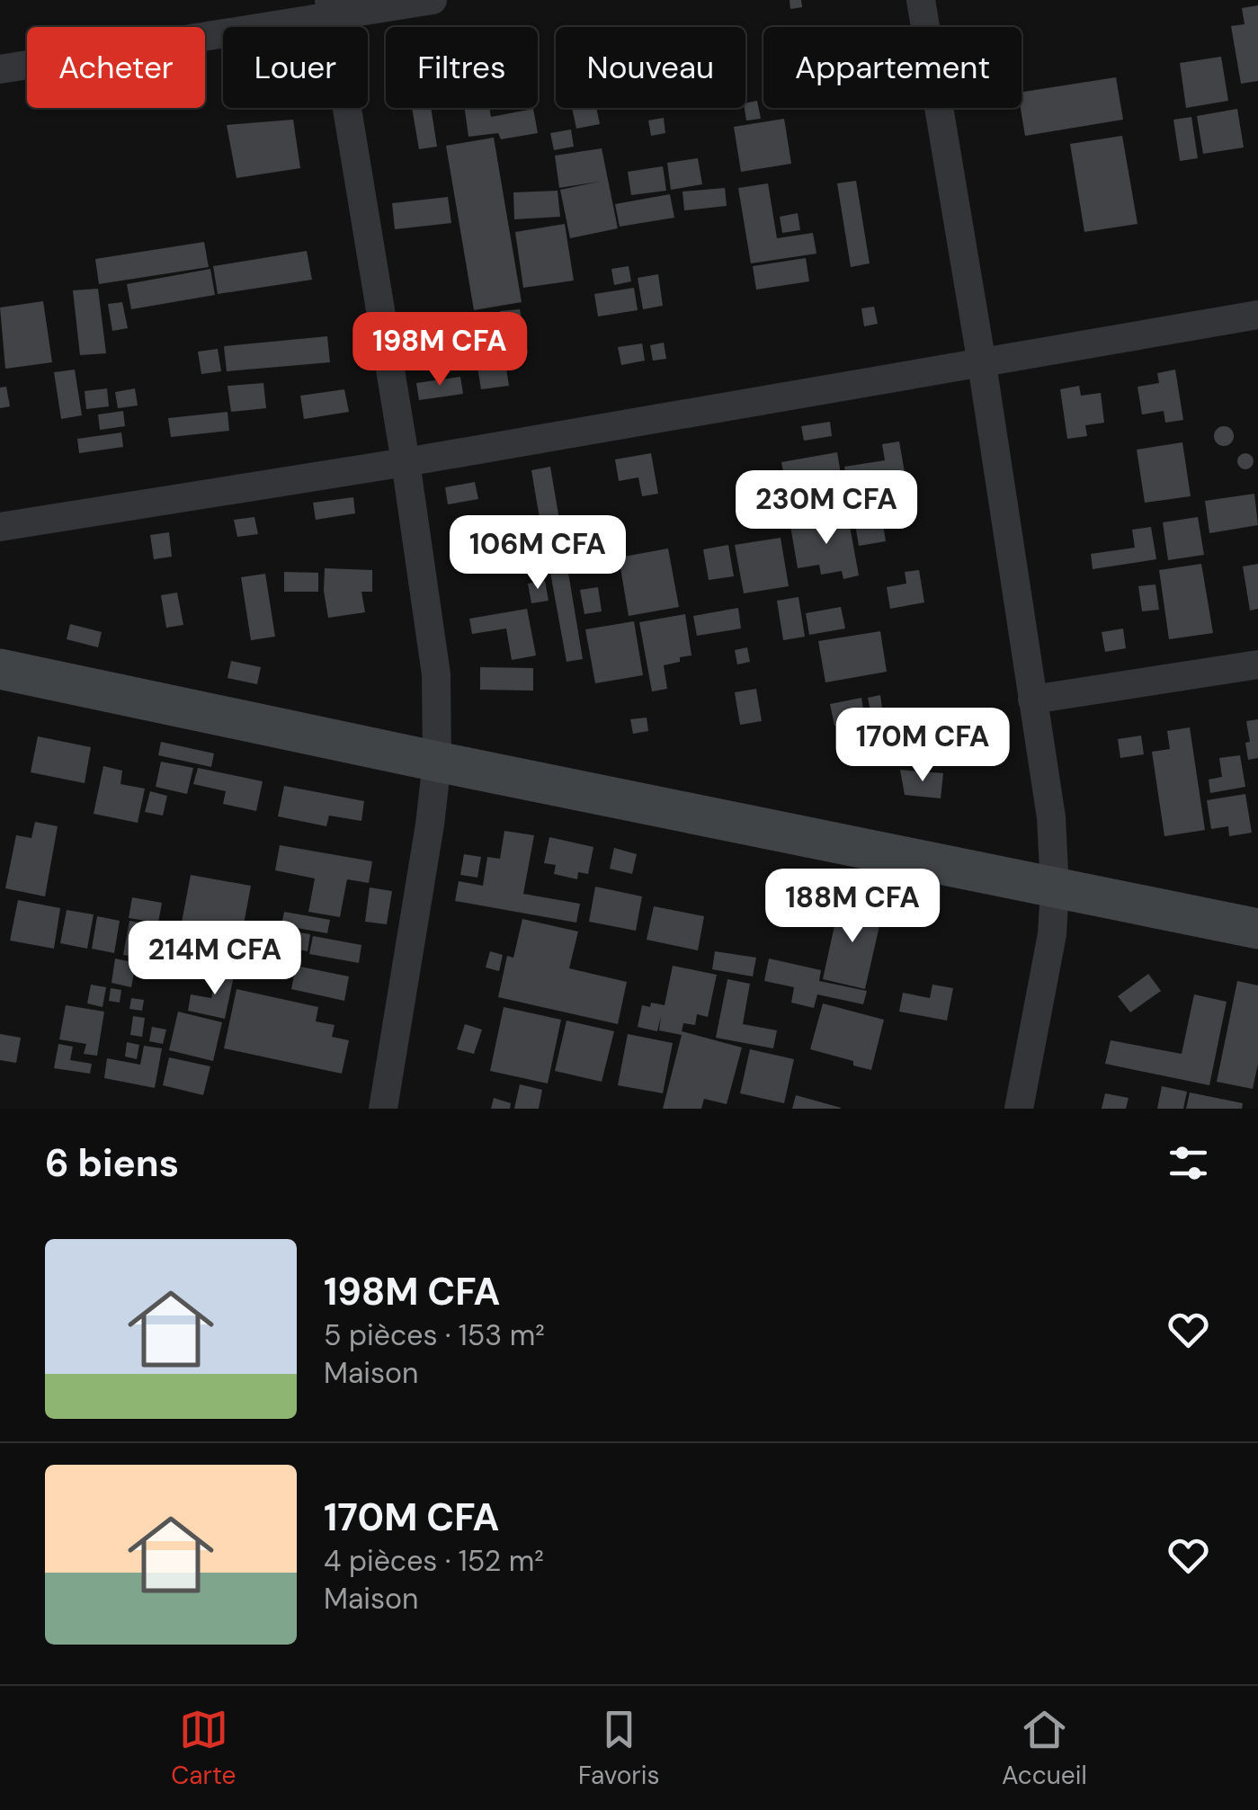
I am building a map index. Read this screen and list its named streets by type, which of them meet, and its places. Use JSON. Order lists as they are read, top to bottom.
{
  "page": {
    "chip": [
      "Acheter",
      "Louer",
      "Filtres",
      "Nouveau",
      "Appartement"
    ],
    "price": [
      "198M CFA",
      "230M CFA",
      "106M CFA",
      "170M CFA",
      "188M CFA",
      "214M CFA"
    ],
    "heading": "6 biens",
    "list": [
      {
        "name": "198M CFA",
        "note": "5 pièces · 153 m² · Maison"
      },
      {
        "name": "170M CFA",
        "note": "4 pièces · 152 m² · Maison"
      }
    ],
    "tabs": ["Carte", "Favoris", "Accueil"]
  }
}
